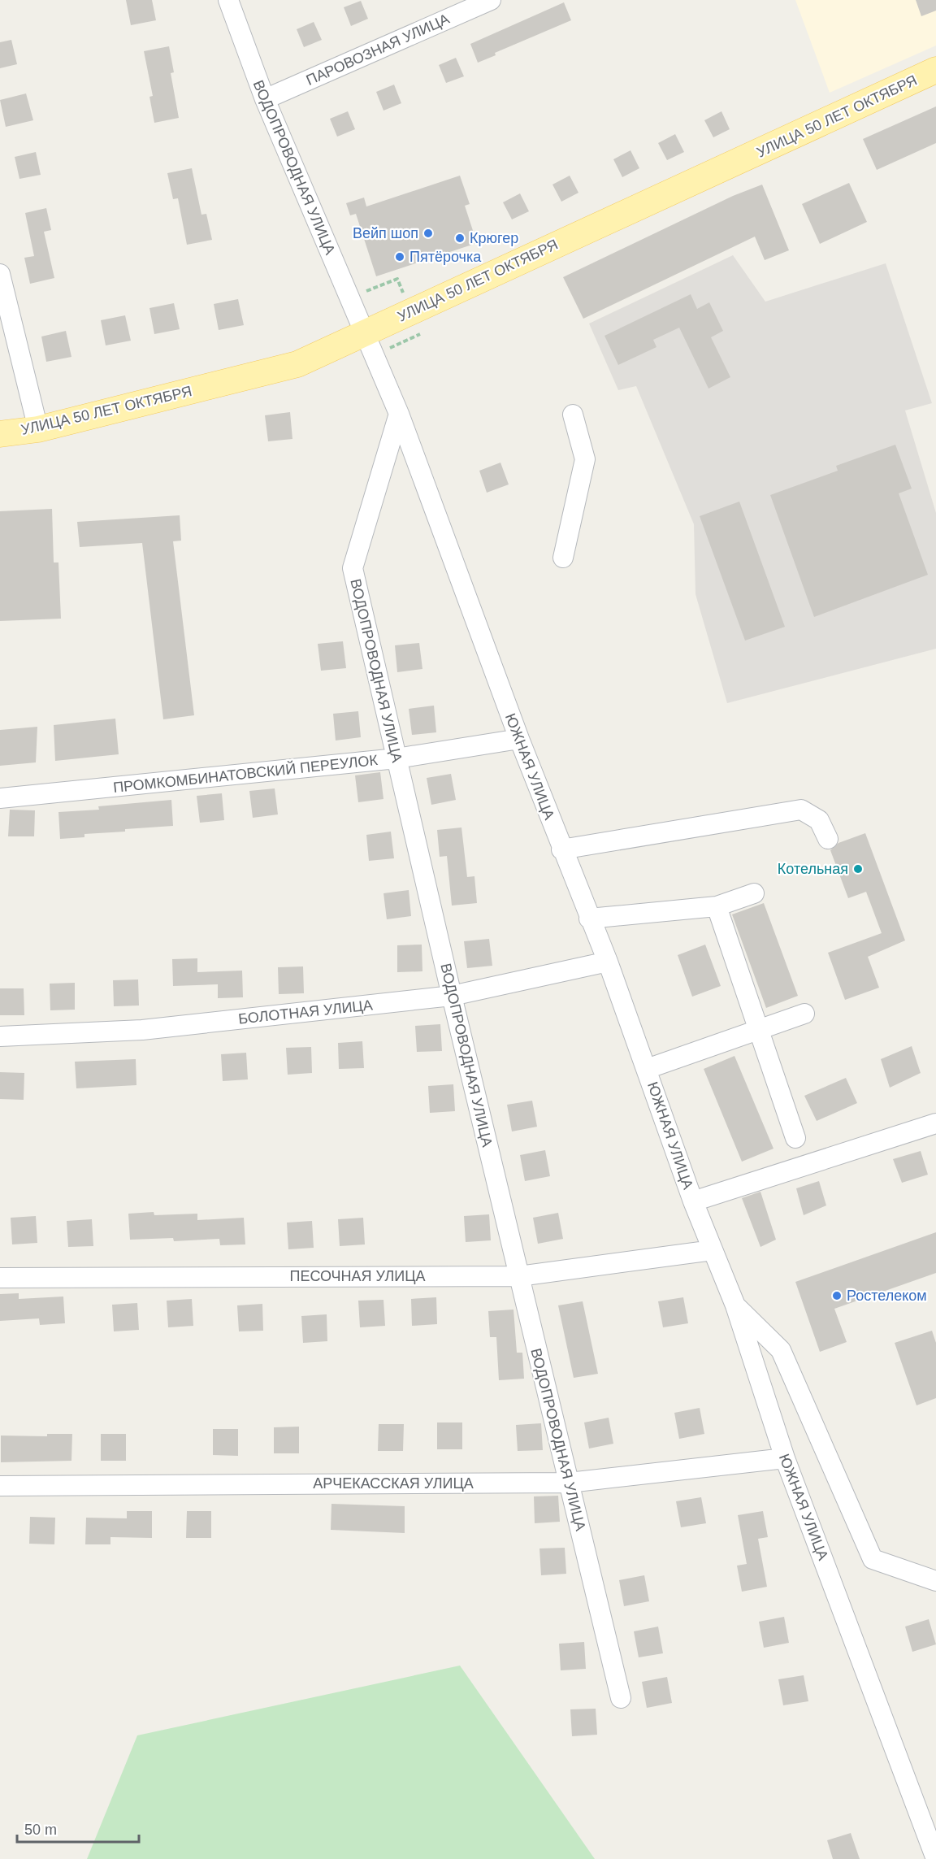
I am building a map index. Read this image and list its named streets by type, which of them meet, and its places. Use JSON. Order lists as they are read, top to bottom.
{
  "streets": {
    "main road": ["УЛИЦА 50 ЛЕТ ОКТЯБРЯ"],
    "street": [
      "ПАРОВОЗНАЯ УЛИЦА",
      "ВОДОПРОВОДНАЯ УЛИЦА",
      "ЮЖНАЯ УЛИЦА",
      "ПРОМКОМБИНАТОВСКИЙ ПЕРЕУЛОК",
      "БОЛОТНАЯ УЛИЦА",
      "ПЕСОЧНАЯ УЛИЦА",
      "АРЧЕКАССКАЯ УЛИЦА"
    ]
  },
  "crossings": [
    ["ПАРОВОЗНАЯ УЛИЦА", "ВОДОПРОВОДНАЯ УЛИЦА"],
    ["УЛИЦА 50 ЛЕТ ОКТЯБРЯ", "ВОДОПРОВОДНАЯ УЛИЦА"],
    ["ВОДОПРОВОДНАЯ УЛИЦА", "ЮЖНАЯ УЛИЦА"],
    ["ВОДОПРОВОДНАЯ УЛИЦА", "ПРОМКОМБИНАТОВСКИЙ ПЕРЕУЛОК"],
    ["ВОДОПРОВОДНАЯ УЛИЦА", "БОЛОТНАЯ УЛИЦА"],
    ["ВОДОПРОВОДНАЯ УЛИЦА", "ПЕСОЧНАЯ УЛИЦА"],
    ["ВОДОПРОВОДНАЯ УЛИЦА", "АРЧЕКАССКАЯ УЛИЦА"],
    ["ЮЖНАЯ УЛИЦА", "ПРОМКОМБИНАТОВСКИЙ ПЕРЕУЛОК"],
    ["ЮЖНАЯ УЛИЦА", "БОЛОТНАЯ УЛИЦА"],
    ["ЮЖНАЯ УЛИЦА", "ПЕСОЧНАЯ УЛИЦА"],
    ["ЮЖНАЯ УЛИЦА", "АРЧЕКАССКАЯ УЛИЦА"]
  ],
  "places": [
    "Вейп шоп",
    "Крюгер",
    "Пятёрочка",
    "Котельная",
    "Ростелеком"
  ],
  "scale_bar": "50 m"
}
